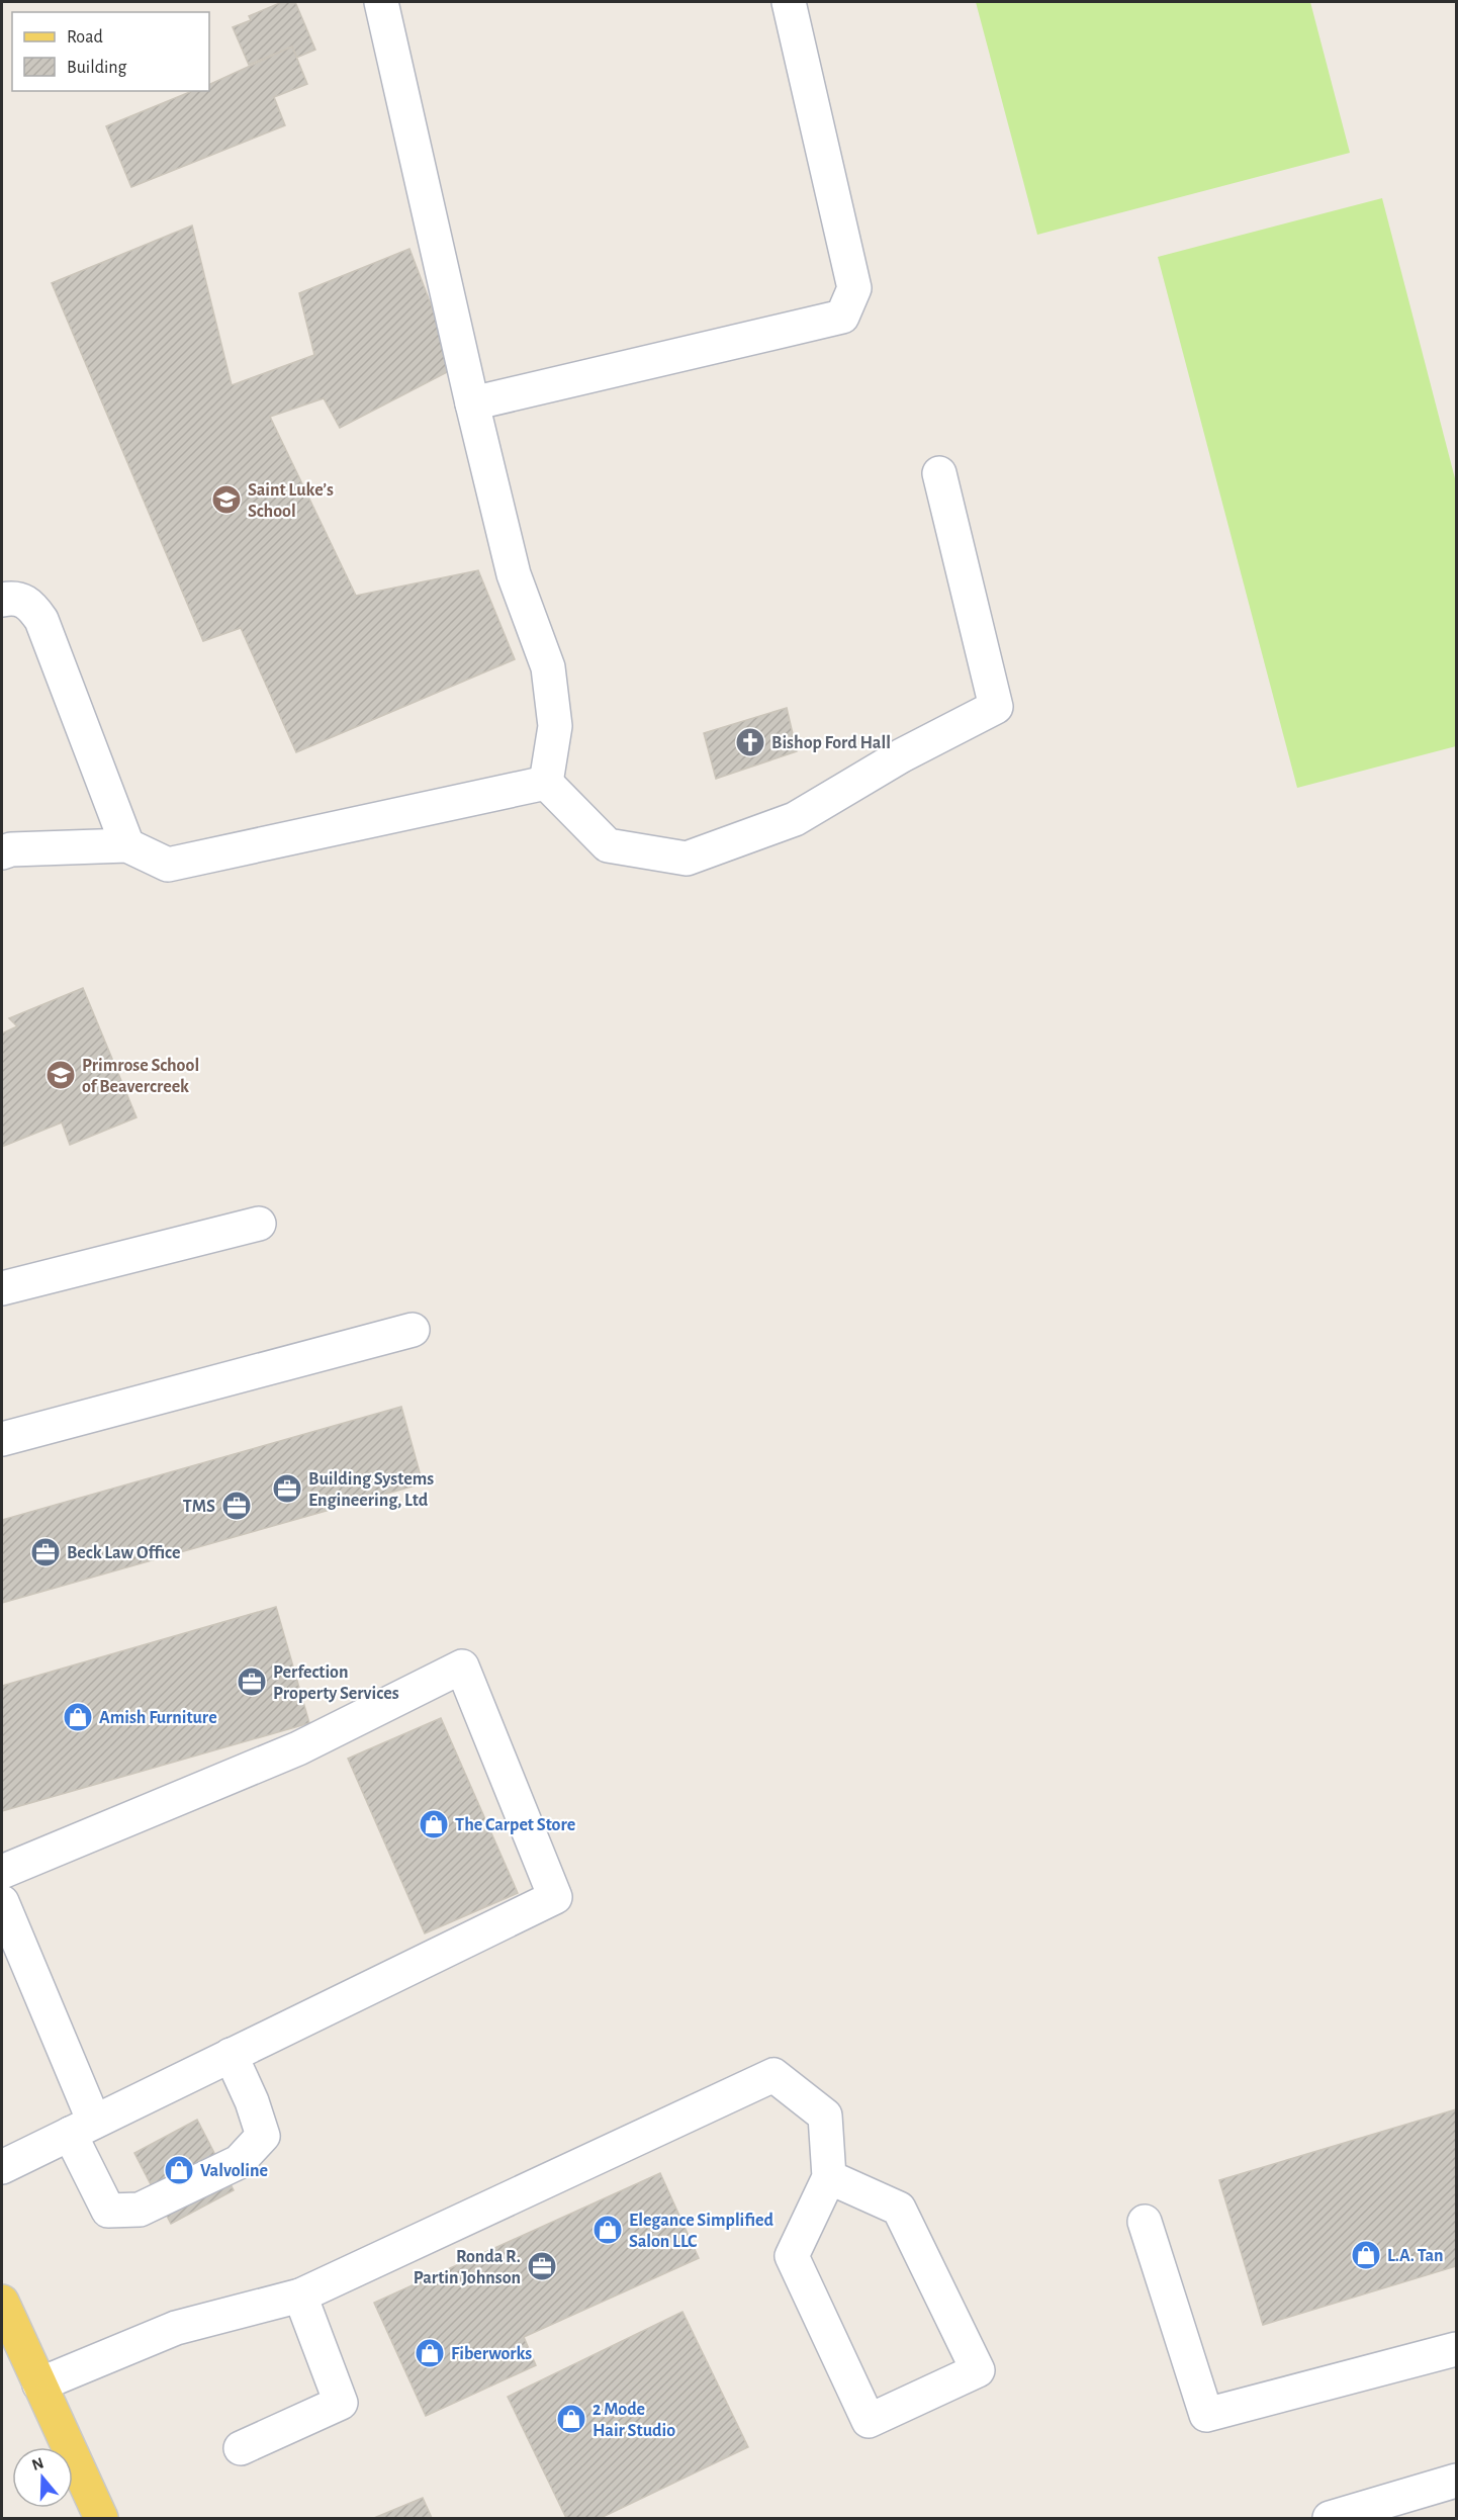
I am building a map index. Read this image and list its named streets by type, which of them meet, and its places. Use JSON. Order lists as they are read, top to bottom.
{
  "places": {
    "school or university": ["Saint Luke’s School", "Primrose School of Beavercreek"],
    "church": ["Bishop Ford Hall"],
    "office": [
      "Building Systems Engineering, Ltd",
      "TMS",
      "Beck Law Office",
      "Perfection Property Services",
      "Ronda R. Partin Johnson"
    ],
    "shop": [
      "Amish Furniture",
      "The Carpet Store",
      "Valvoline",
      "Elegance Simplified Salon LLC",
      "L.A. Tan",
      "Fiberworks",
      "2 Mode Hair Studio"
    ]
  },
  "legend": ["Road", "Building"],
  "north": "top"
}
